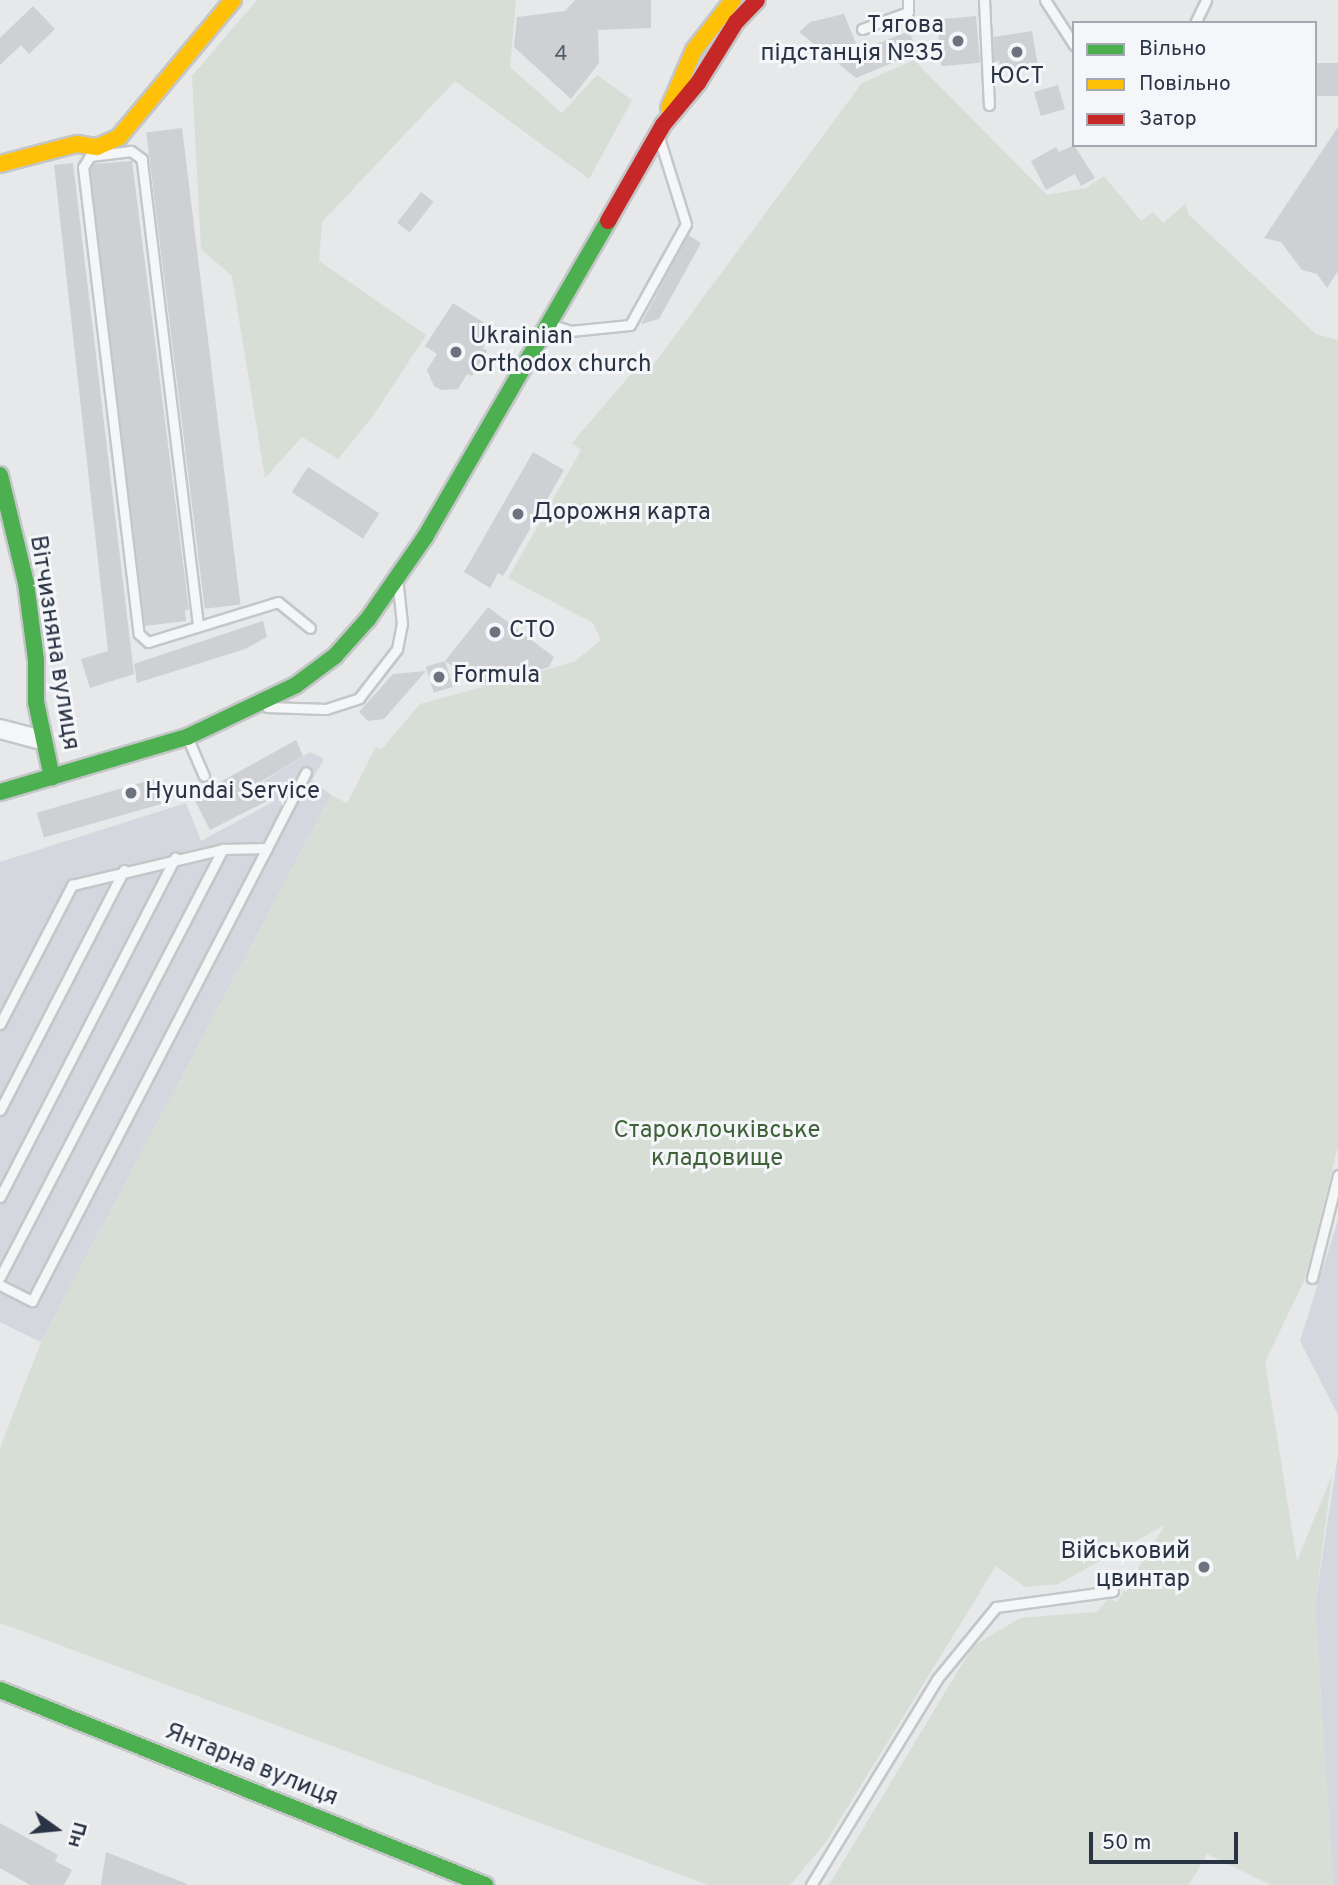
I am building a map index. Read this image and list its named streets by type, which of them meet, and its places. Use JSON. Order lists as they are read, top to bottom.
{
  "streets": {
    "main road": ["Вітчизняна вулиця", "Янтарна вулиця"]
  },
  "parks": ["Староклочківське кладовище"],
  "places": [
    "Тягова пiдстанцiя №35",
    "ЮСТ",
    "Ukrainian Orthodox church",
    "Дорожня карта",
    "СТО",
    "Formula",
    "Hyundai Service",
    "Військовий цвинтар"
  ],
  "house_numbers": ["4"],
  "legend": ["Вільно", "Повільно", "Затор"],
  "scale_bar": "50 m",
  "north": "right"
}
